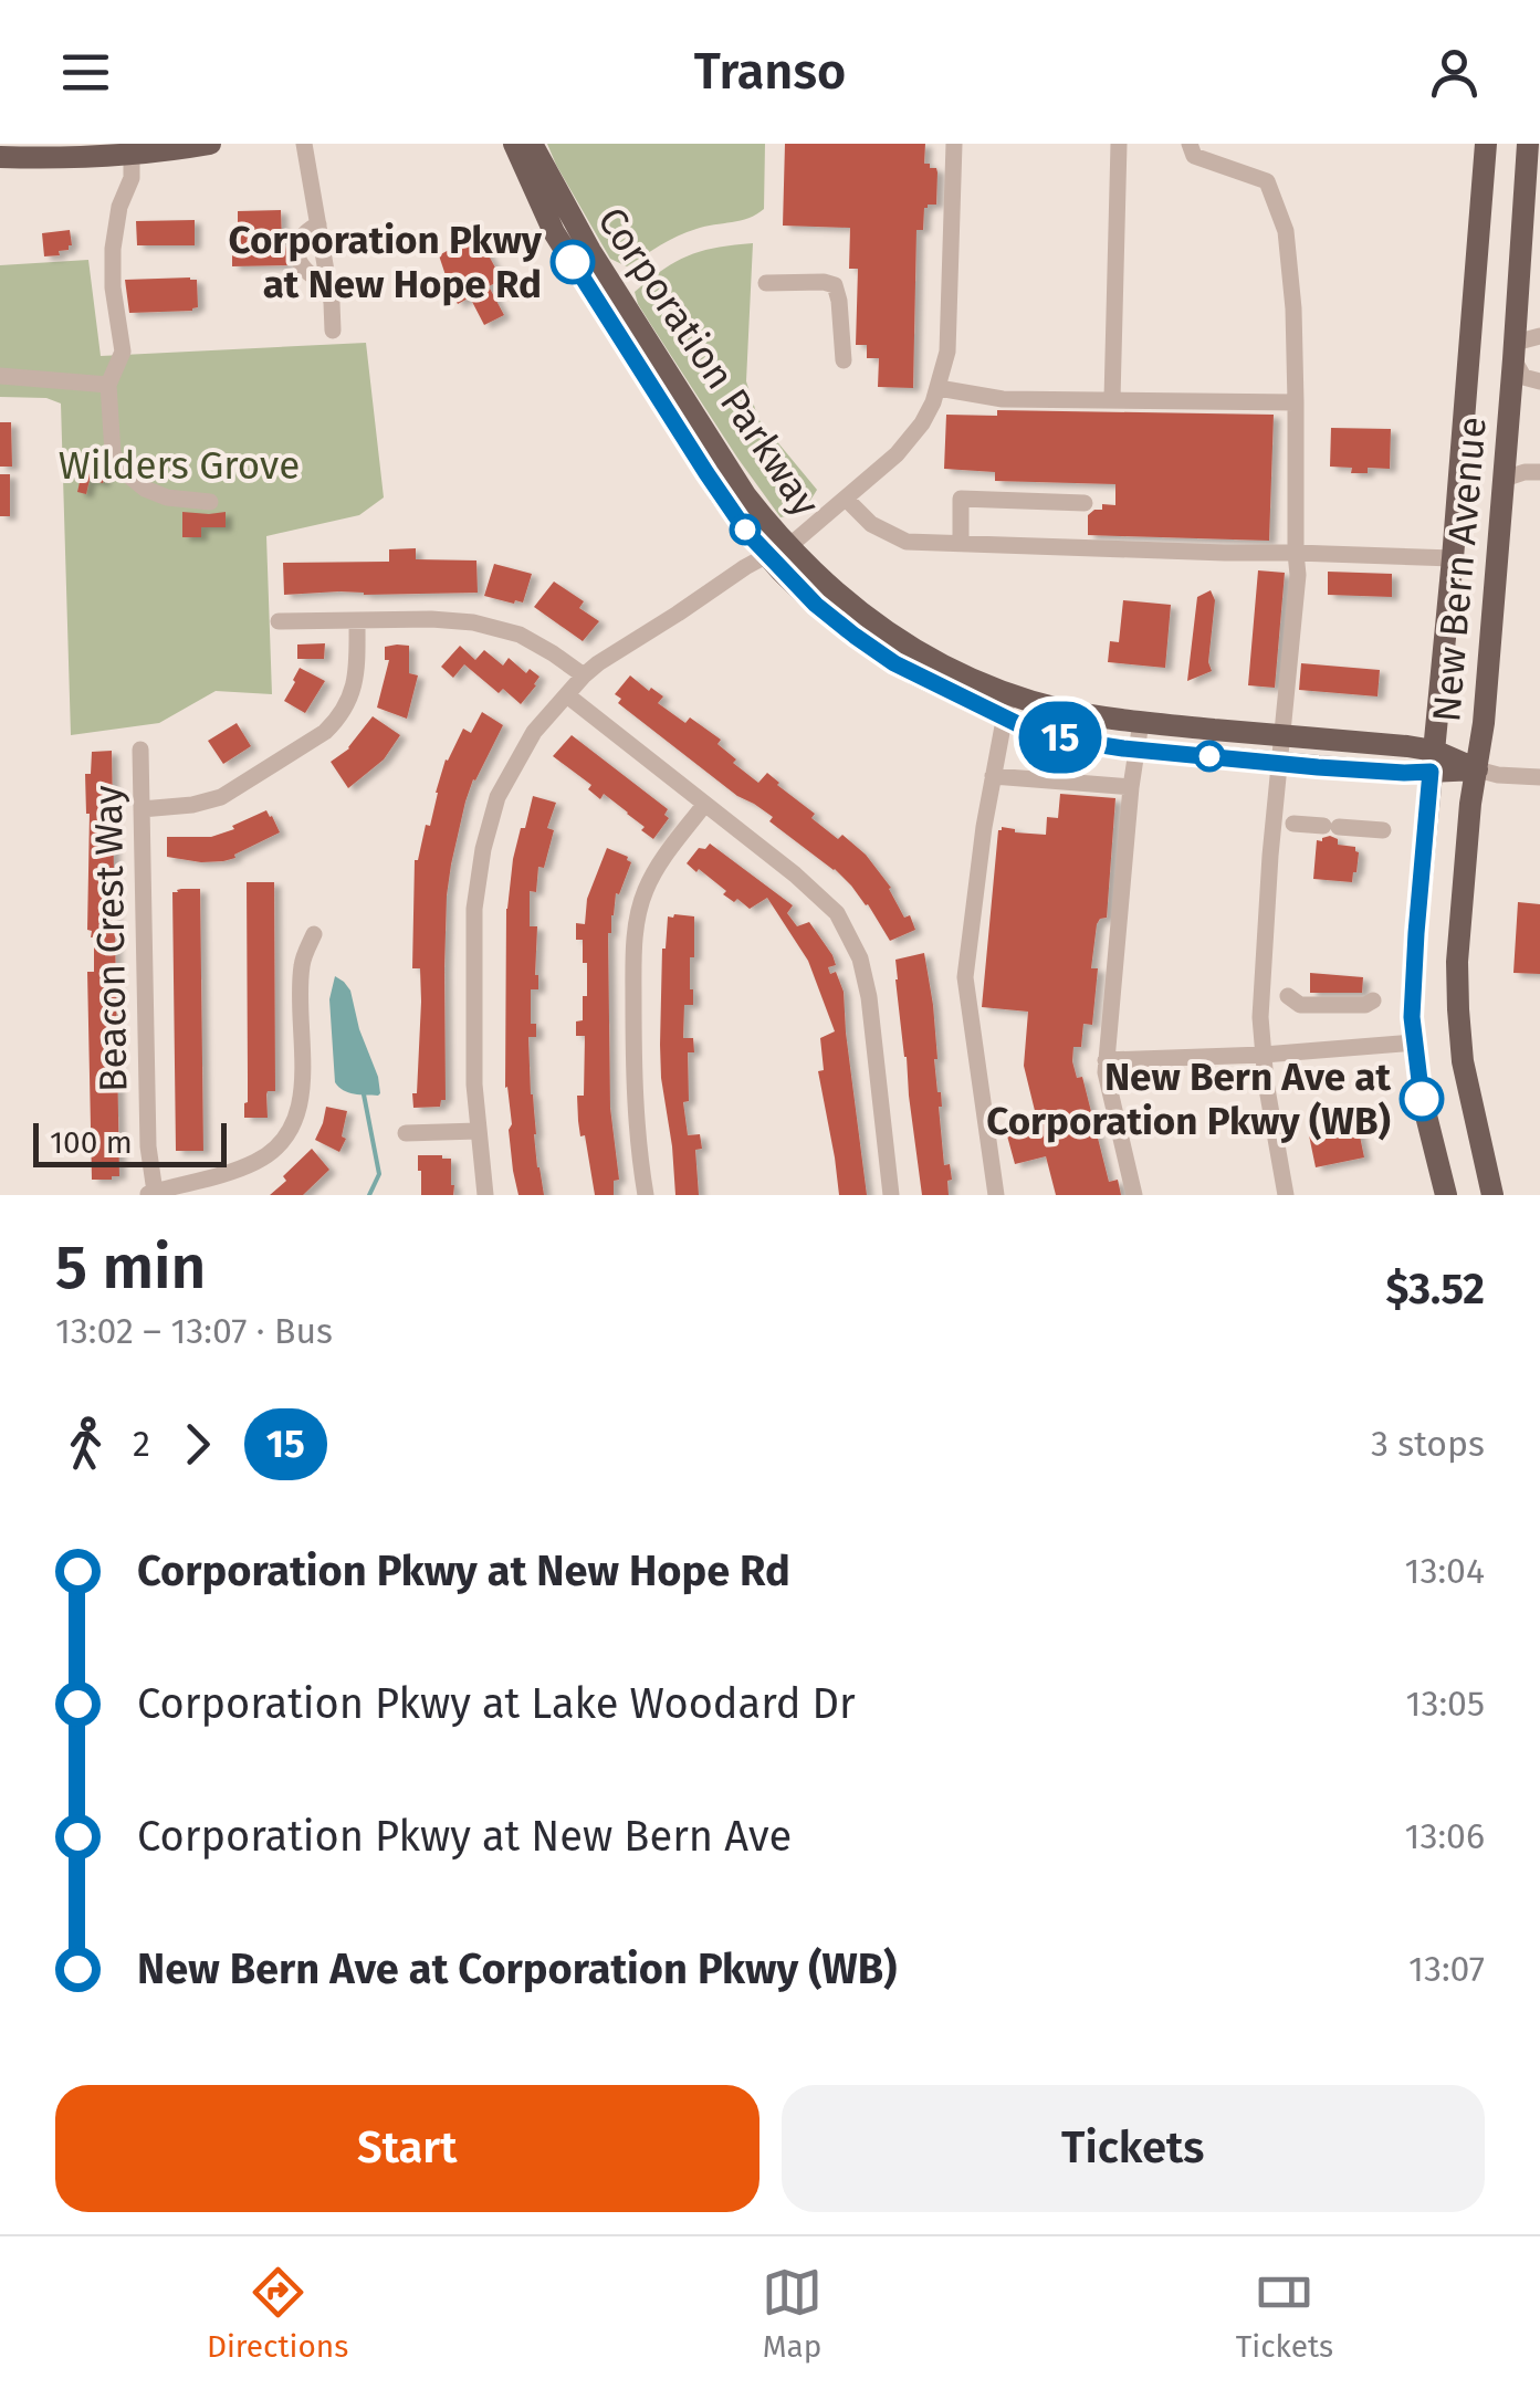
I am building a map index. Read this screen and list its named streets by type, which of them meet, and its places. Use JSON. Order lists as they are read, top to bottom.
{
  "streets": {
    "main road": ["Corporation Parkway", "New Bern Avenue"],
    "street": ["Beacon Crest Way"]
  },
  "crossings": [
    ["Corporation Parkway", "New Bern Avenue"]
  ],
  "parks": ["Wilders Grove"],
  "places": ["Corporation Pkwy at New Hope Rd", "New Bern Ave at Corporation Pkwy (WB)"],
  "lines": ["bus line 15"],
  "scale_bar": "100 m",
  "page": {
    "header": "Transo",
    "on_map": "15",
    "scale": "100 m",
    "heading": ["5 min", "13:02 – 13:07 · Bus", "$3.52"],
    "legs": ["2", "15", "3 stops"],
    "list": [
      {
        "name": "Corporation Pkwy at New Hope Rd",
        "value": "13:04"
      },
      {
        "name": "Corporation Pkwy at Lake Woodard Dr",
        "value": "13:05"
      },
      {
        "name": "Corporation Pkwy at New Bern Ave",
        "value": "13:06"
      },
      {
        "name": "New Bern Ave at Corporation Pkwy (WB)",
        "value": "13:07"
      }
    ],
    "buttons": ["Start", "Tickets"],
    "tabs": ["Directions", "Map", "Tickets"]
  }
}
